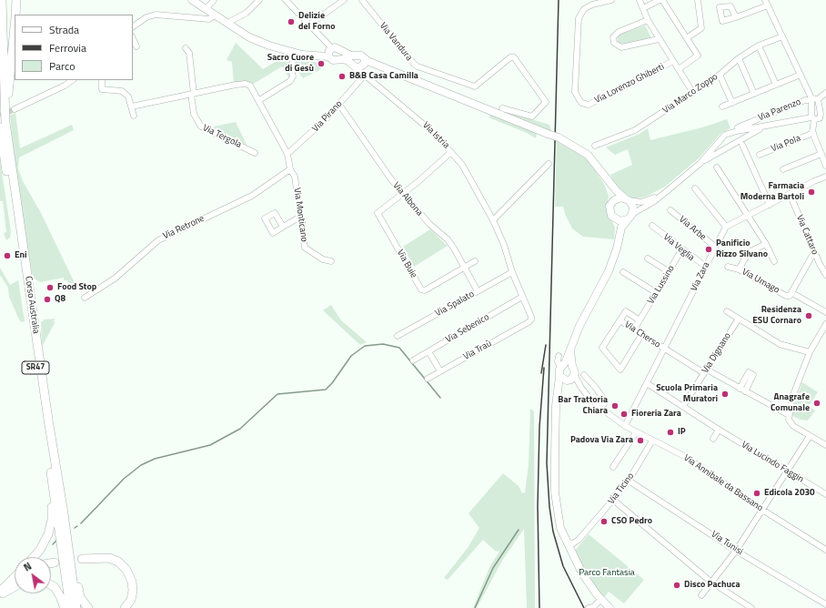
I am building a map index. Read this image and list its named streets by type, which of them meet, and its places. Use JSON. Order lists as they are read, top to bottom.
{
  "streets": {
    "highway": ["Corso Australia", "SR47"],
    "main road": ["Via Annibale da Bassano"],
    "street": [
      "Via Vandura",
      "Via Lorenzo Ghiberti",
      "Via Marco Zoppo",
      "Via Parenzo",
      "Via Pirano",
      "Via Istria",
      "Via Tergola",
      "Via Pola",
      "Via Albona",
      "Via Monticano",
      "Via Retrone",
      "Via Arbe",
      "Via Cattaro",
      "Via Veglia",
      "Via Buie",
      "Via Zara",
      "Via Umago",
      "Via Lussino",
      "Via Spalato",
      "Via Sebenico",
      "Via Cherso",
      "Via Traù",
      "Via Dignano",
      "Via Lucindo Faggin",
      "Via Ticino",
      "Via Tunisi"
    ]
  },
  "crossings": [
    ["Via Pirano", "Via Istria"],
    ["Via Pirano", "Via Albona"],
    ["Via Pirano", "Via Monticano"],
    ["Via Istria", "Via Spalato"],
    ["Via Istria", "Via Sebenico"],
    ["Via Istria", "Via Traù"],
    ["Via Albona", "Via Buie"],
    ["Via Albona", "Via Spalato"],
    ["Via Monticano", "Via Retrone"],
    ["Via Arbe", "Via Zara"],
    ["Via Veglia", "Via Zara"],
    ["Via Veglia", "Via Lussino"],
    ["Via Zara", "Via Cherso"],
    ["Via Zara", "Via Lucindo Faggin"],
    ["Via Zara", "Via Annibale da Bassano"],
    ["Via Lussino", "Via Cherso"],
    ["Corso Australia", "SR47"],
    ["Via Cherso", "Via Dignano"],
    ["Via Dignano", "Via Lucindo Faggin"],
    ["Via Annibale da Bassano", "Via Ticino"],
    ["Via Ticino", "Via Tunisi"]
  ],
  "parks": ["Parco Fantasia"],
  "places": [
    "Delizie del Forno",
    "Sacro Cuore di Gesù",
    "B&B Casa Camilla",
    "Farmacia Moderna Bartoli",
    "Panificio Rizzo Silvano",
    "Eni",
    "Food Stop",
    "Q8",
    "Residenza ESU Cornaro",
    "Scuola Primaria Muratori",
    "Anagrafe Comunale",
    "Bar Trattoria Chiara",
    "Fioreria Zara",
    "IP",
    "Padova Via Zara",
    "Edicola 2030",
    "CSO Pedro",
    "Disco Pachuca"
  ],
  "legend": ["Strada", "Ferrovia", "Parco"],
  "north": "top left"
}
